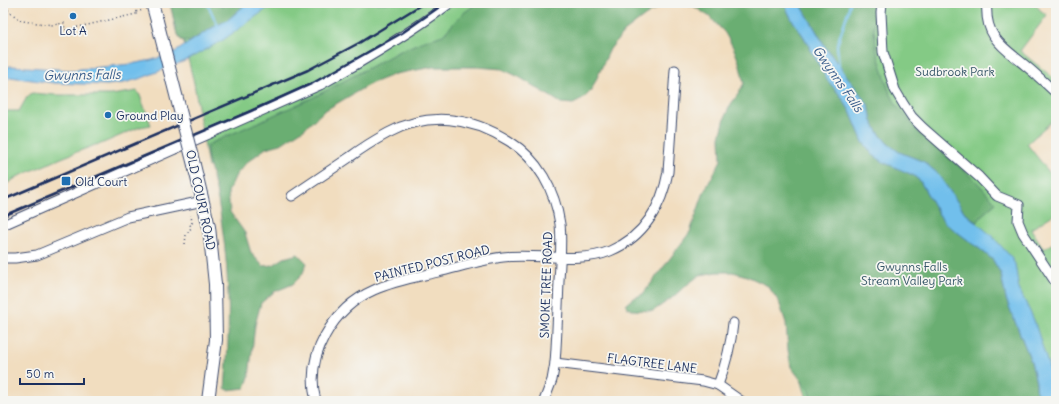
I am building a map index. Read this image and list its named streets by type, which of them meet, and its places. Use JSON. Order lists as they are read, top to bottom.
{
  "streets": {
    "main road": ["OLD COURT ROAD"],
    "street": ["PAINTED POST ROAD", "SMOKE TREE ROAD", "FLAGTREE LANE"]
  },
  "crossings": [
    ["PAINTED POST ROAD", "SMOKE TREE ROAD"],
    ["SMOKE TREE ROAD", "FLAGTREE LANE"]
  ],
  "water": ["Gwynns Falls"],
  "parks": ["Sudbrook Park", "Gwynns Falls Stream Valley Park"],
  "places": {
    "other": ["Lot A", "Ground Play"],
    "transit": ["Old Court"]
  },
  "scale_bar": "50 m"
}
